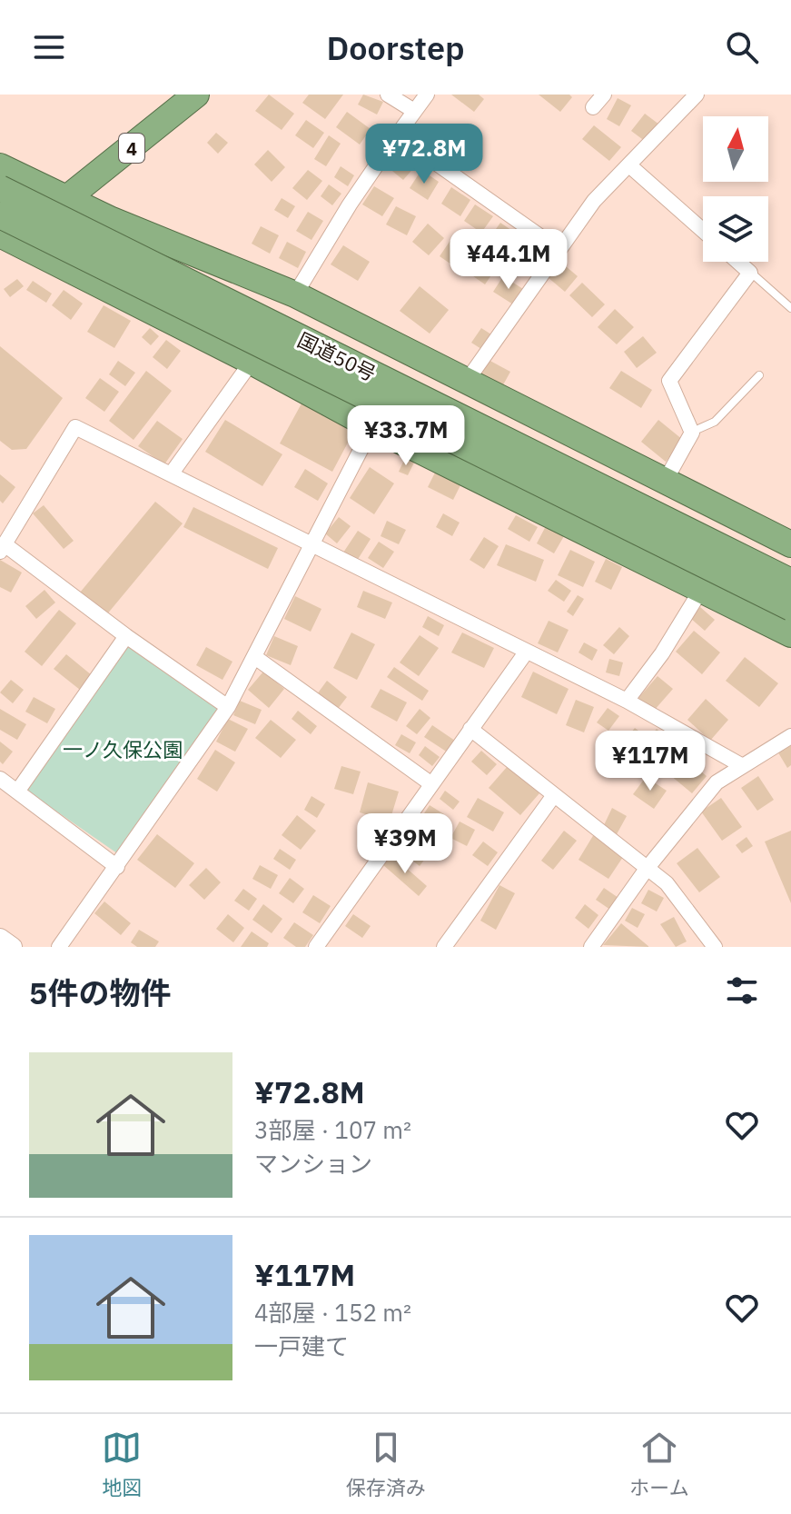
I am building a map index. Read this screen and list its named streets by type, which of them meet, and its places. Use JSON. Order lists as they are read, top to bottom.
{
  "streets": {
    "highway": ["4", "国道50号"]
  },
  "parks": ["一ノ久保公園"],
  "north": "top",
  "page": {
    "header": "Doorstep",
    "price": [
      "¥72.8M",
      "¥44.1M",
      "¥33.7M",
      "¥117M",
      "¥39M"
    ],
    "heading": "5件の物件",
    "list": [
      {
        "name": "¥72.8M",
        "note": "3部屋 · 107 m² · マンション"
      },
      {
        "name": "¥117M",
        "note": "4部屋 · 152 m² · 一戸建て"
      }
    ],
    "tabs": ["地図", "保存済み", "ホーム"]
  }
}
